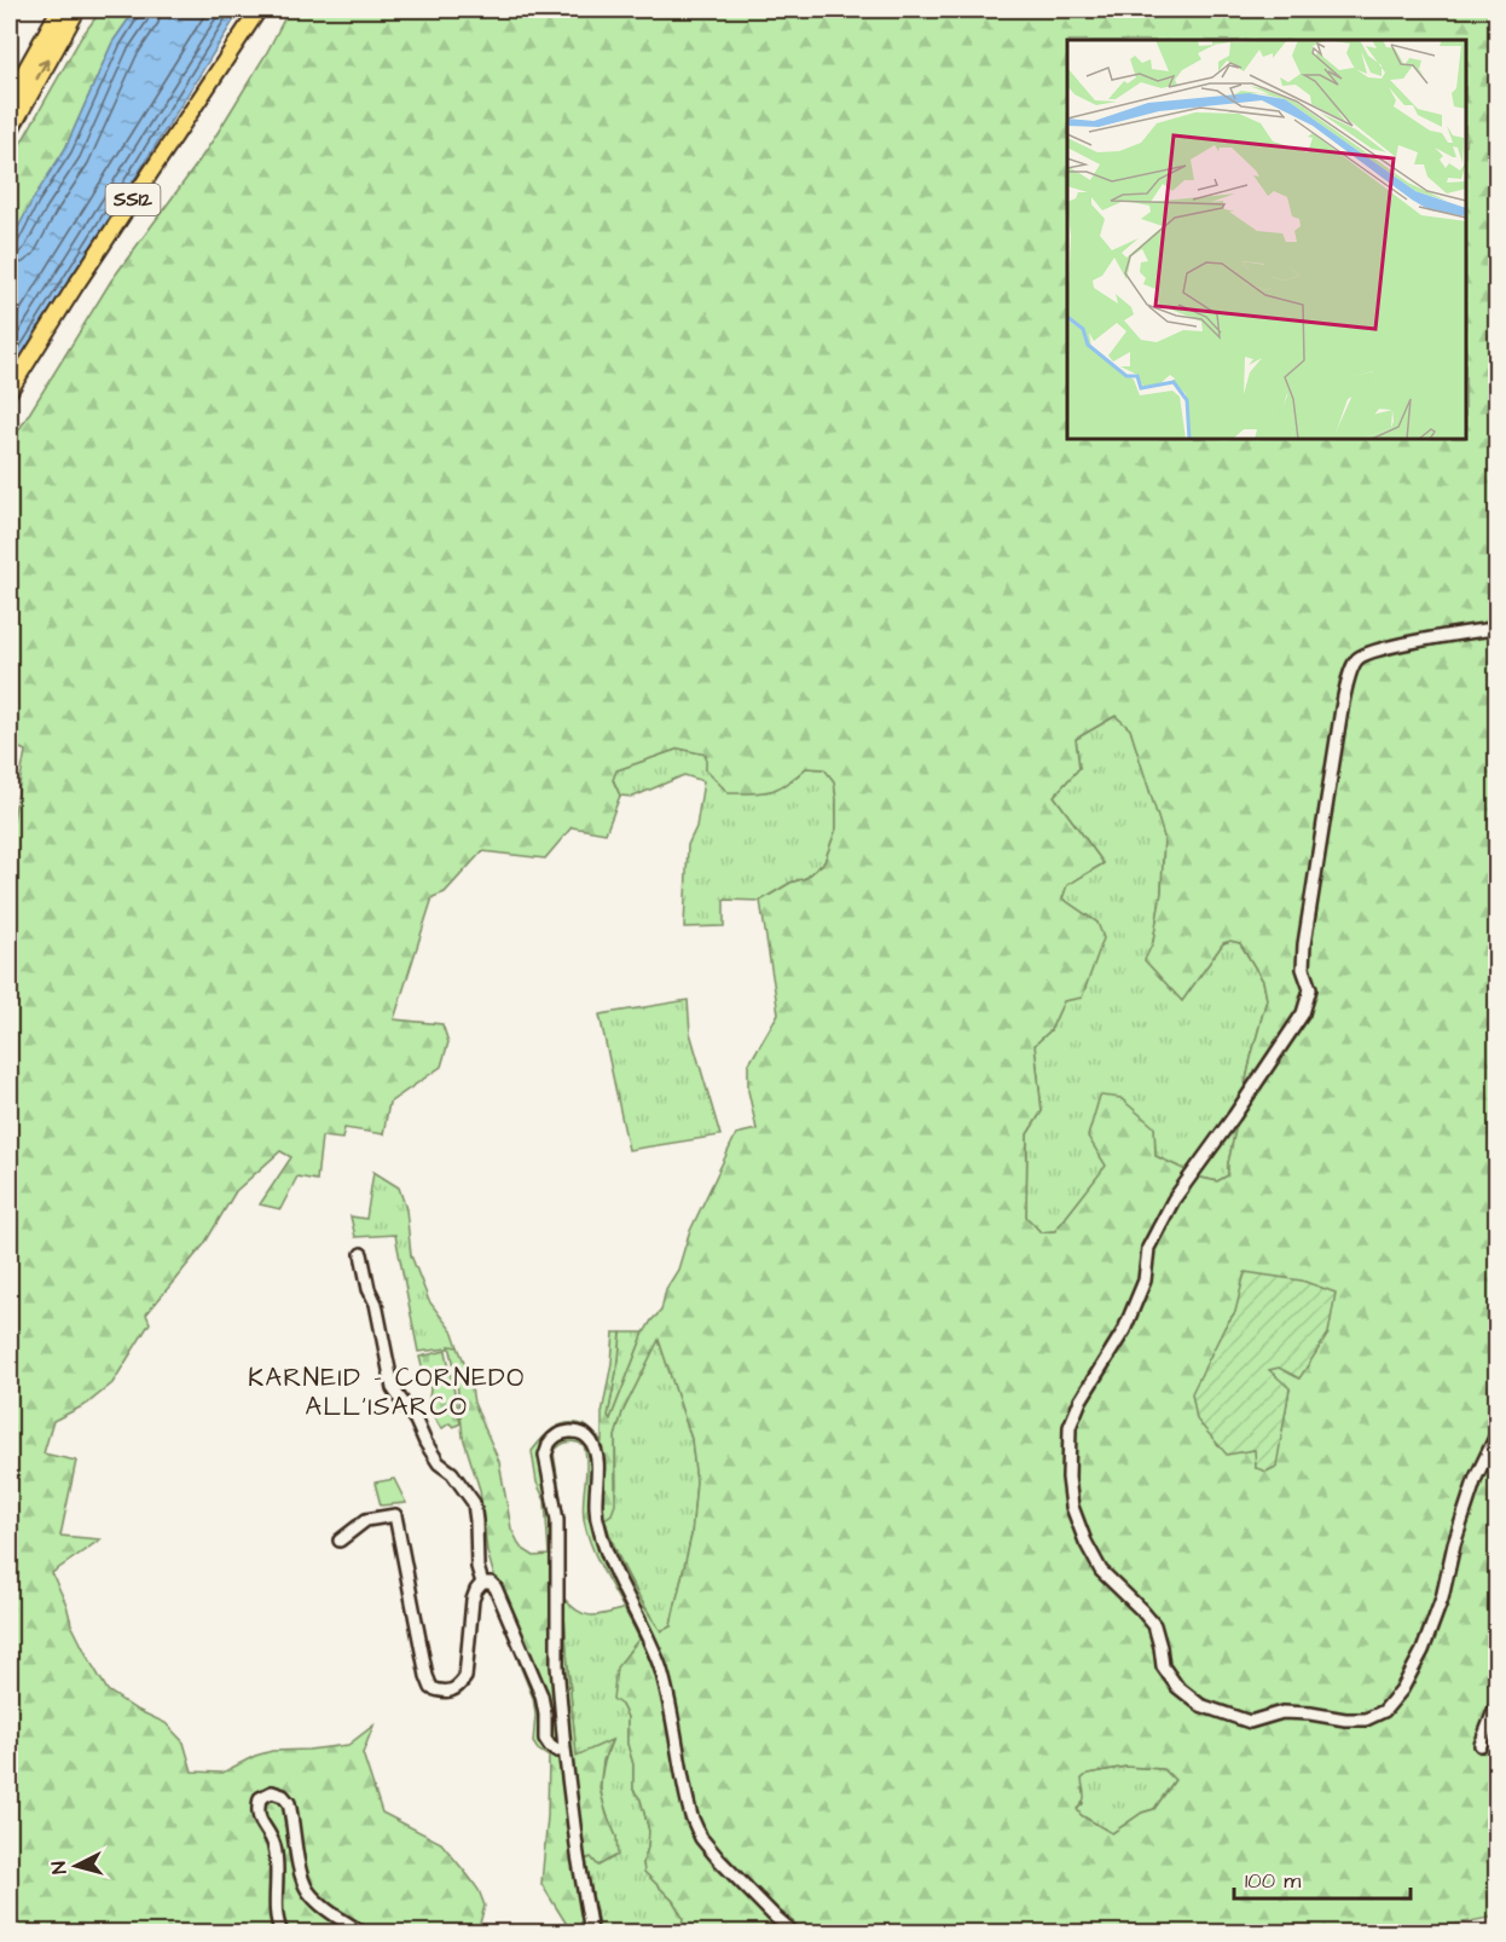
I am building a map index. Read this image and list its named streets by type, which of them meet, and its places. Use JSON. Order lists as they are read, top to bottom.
{
  "streets": {
    "main road": ["SS12"]
  },
  "districts": ["KARNEID - CORNEDO ALL'ISARCO"],
  "scale_bar": "100 m",
  "north": "left"
}
